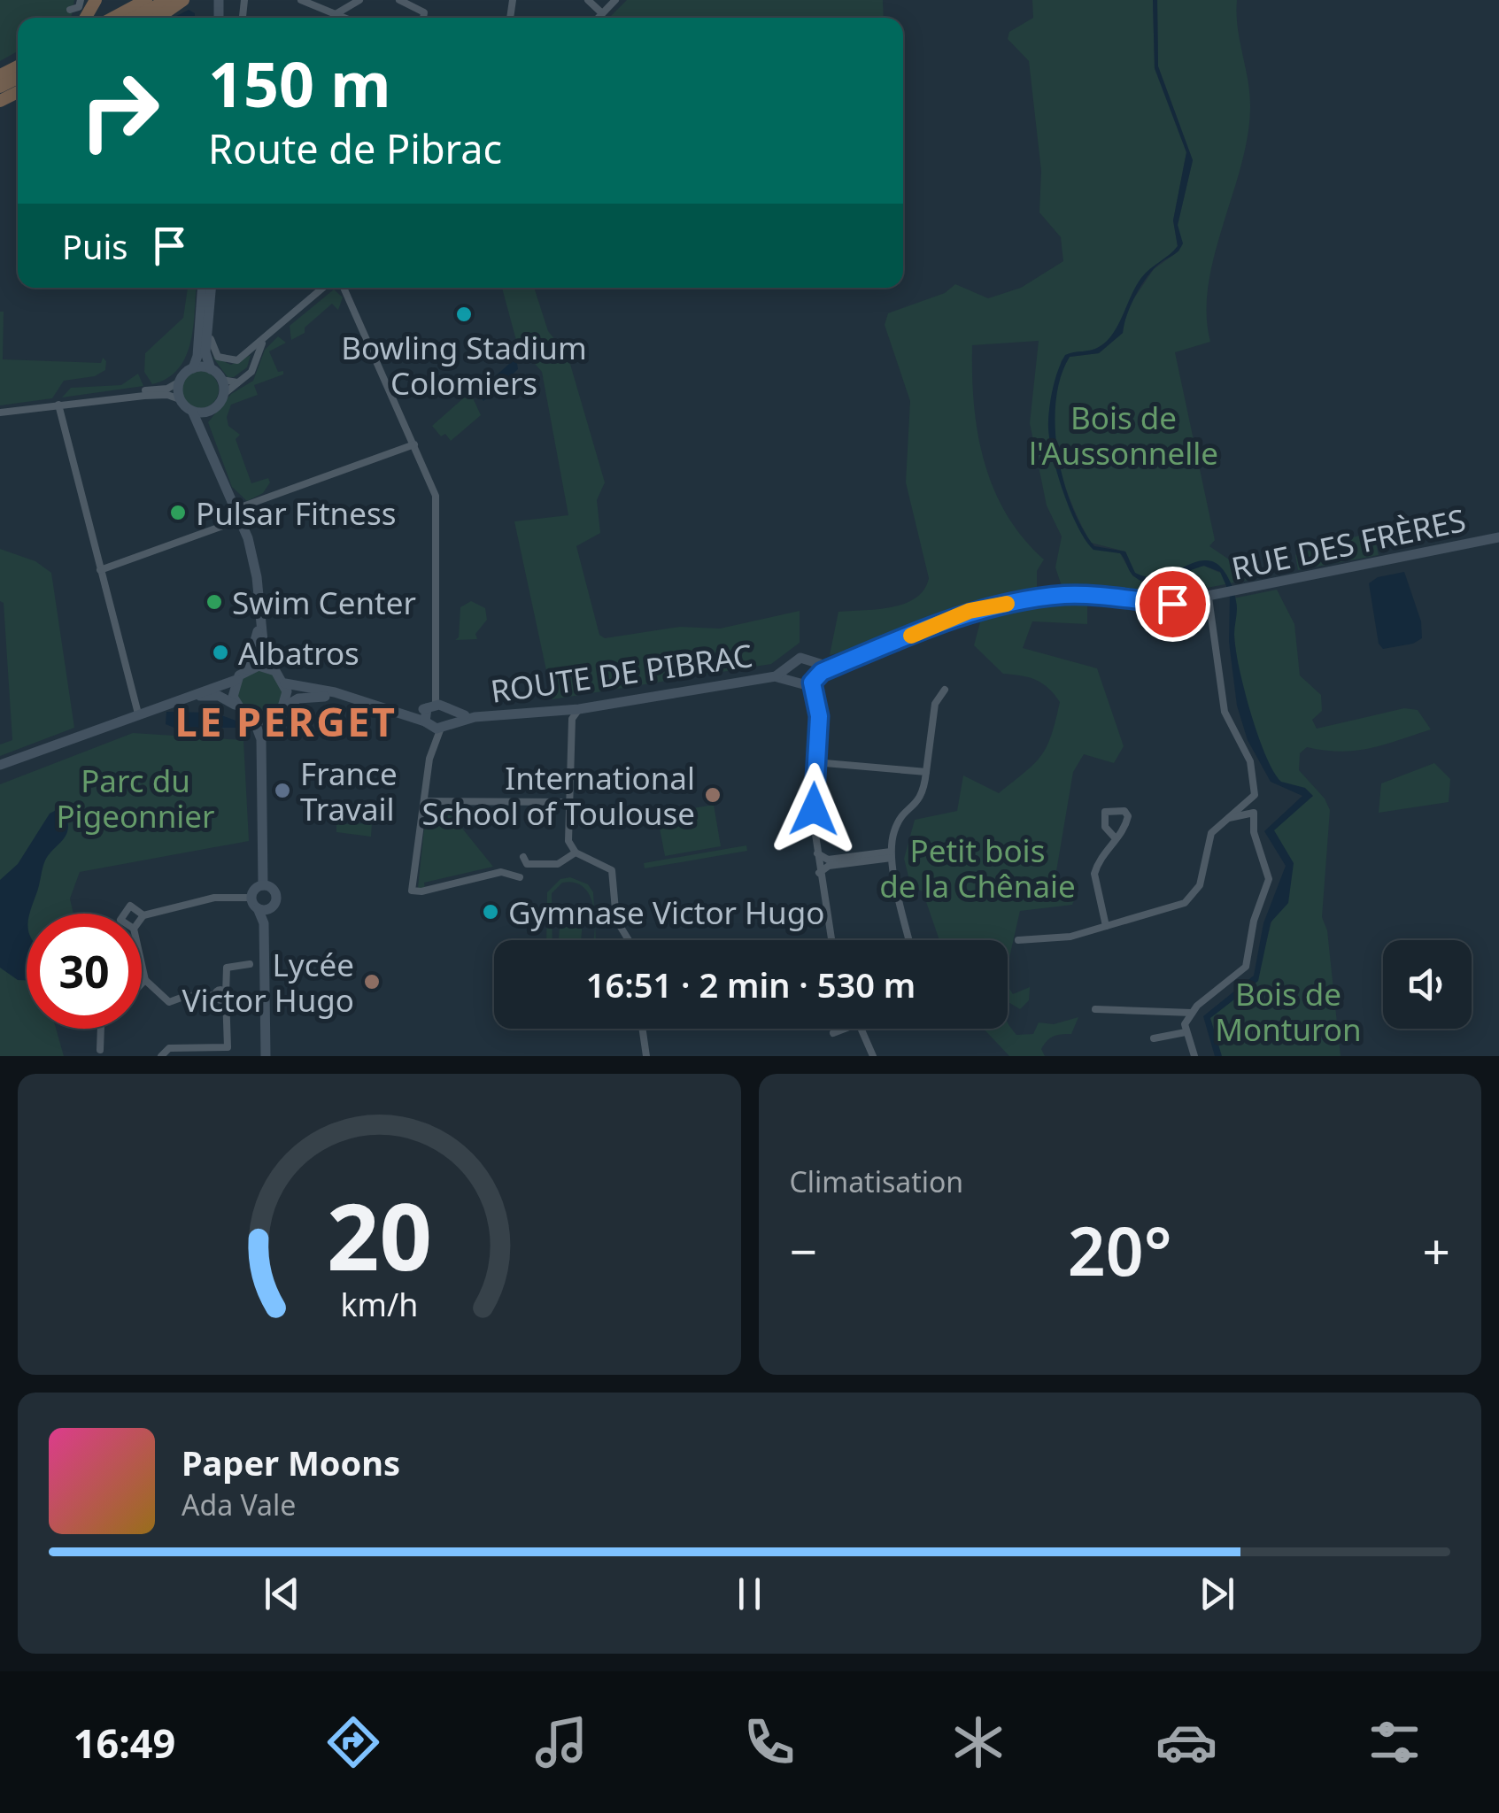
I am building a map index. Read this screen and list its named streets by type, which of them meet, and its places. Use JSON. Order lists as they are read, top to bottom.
{
  "streets": {
    "main road": ["RUE DES FRÈRES", "ROUTE DE PIBRAC"]
  },
  "districts": ["LE PERGET"],
  "parks": [
    "Bois de l'Aussonnelle",
    "Parc du Pigeonnier",
    "Petit bois de la Chênaie",
    "Bois de Monturon"
  ],
  "places": [
    "Bowling Stadium Colomiers",
    "Pulsar Fitness",
    "Swim Center",
    "Albatros",
    "France Travail",
    "International School of Toulouse",
    "Gymnase Victor Hugo",
    "Lycée Victor Hugo"
  ],
  "page": {
    "turn": ["150 m", "Route de Pibrac"],
    "then": "Puis",
    "limit": "30",
    "trip": "16:51 · 2 min · 530 m",
    "tile": "Climatisation",
    "heat": ["−", "20°", "+"],
    "song": ["Paper Moons", "Ada Vale"],
    "tabs": "16:49",
    "gauge": ["20", "km/h"]
  }
}
